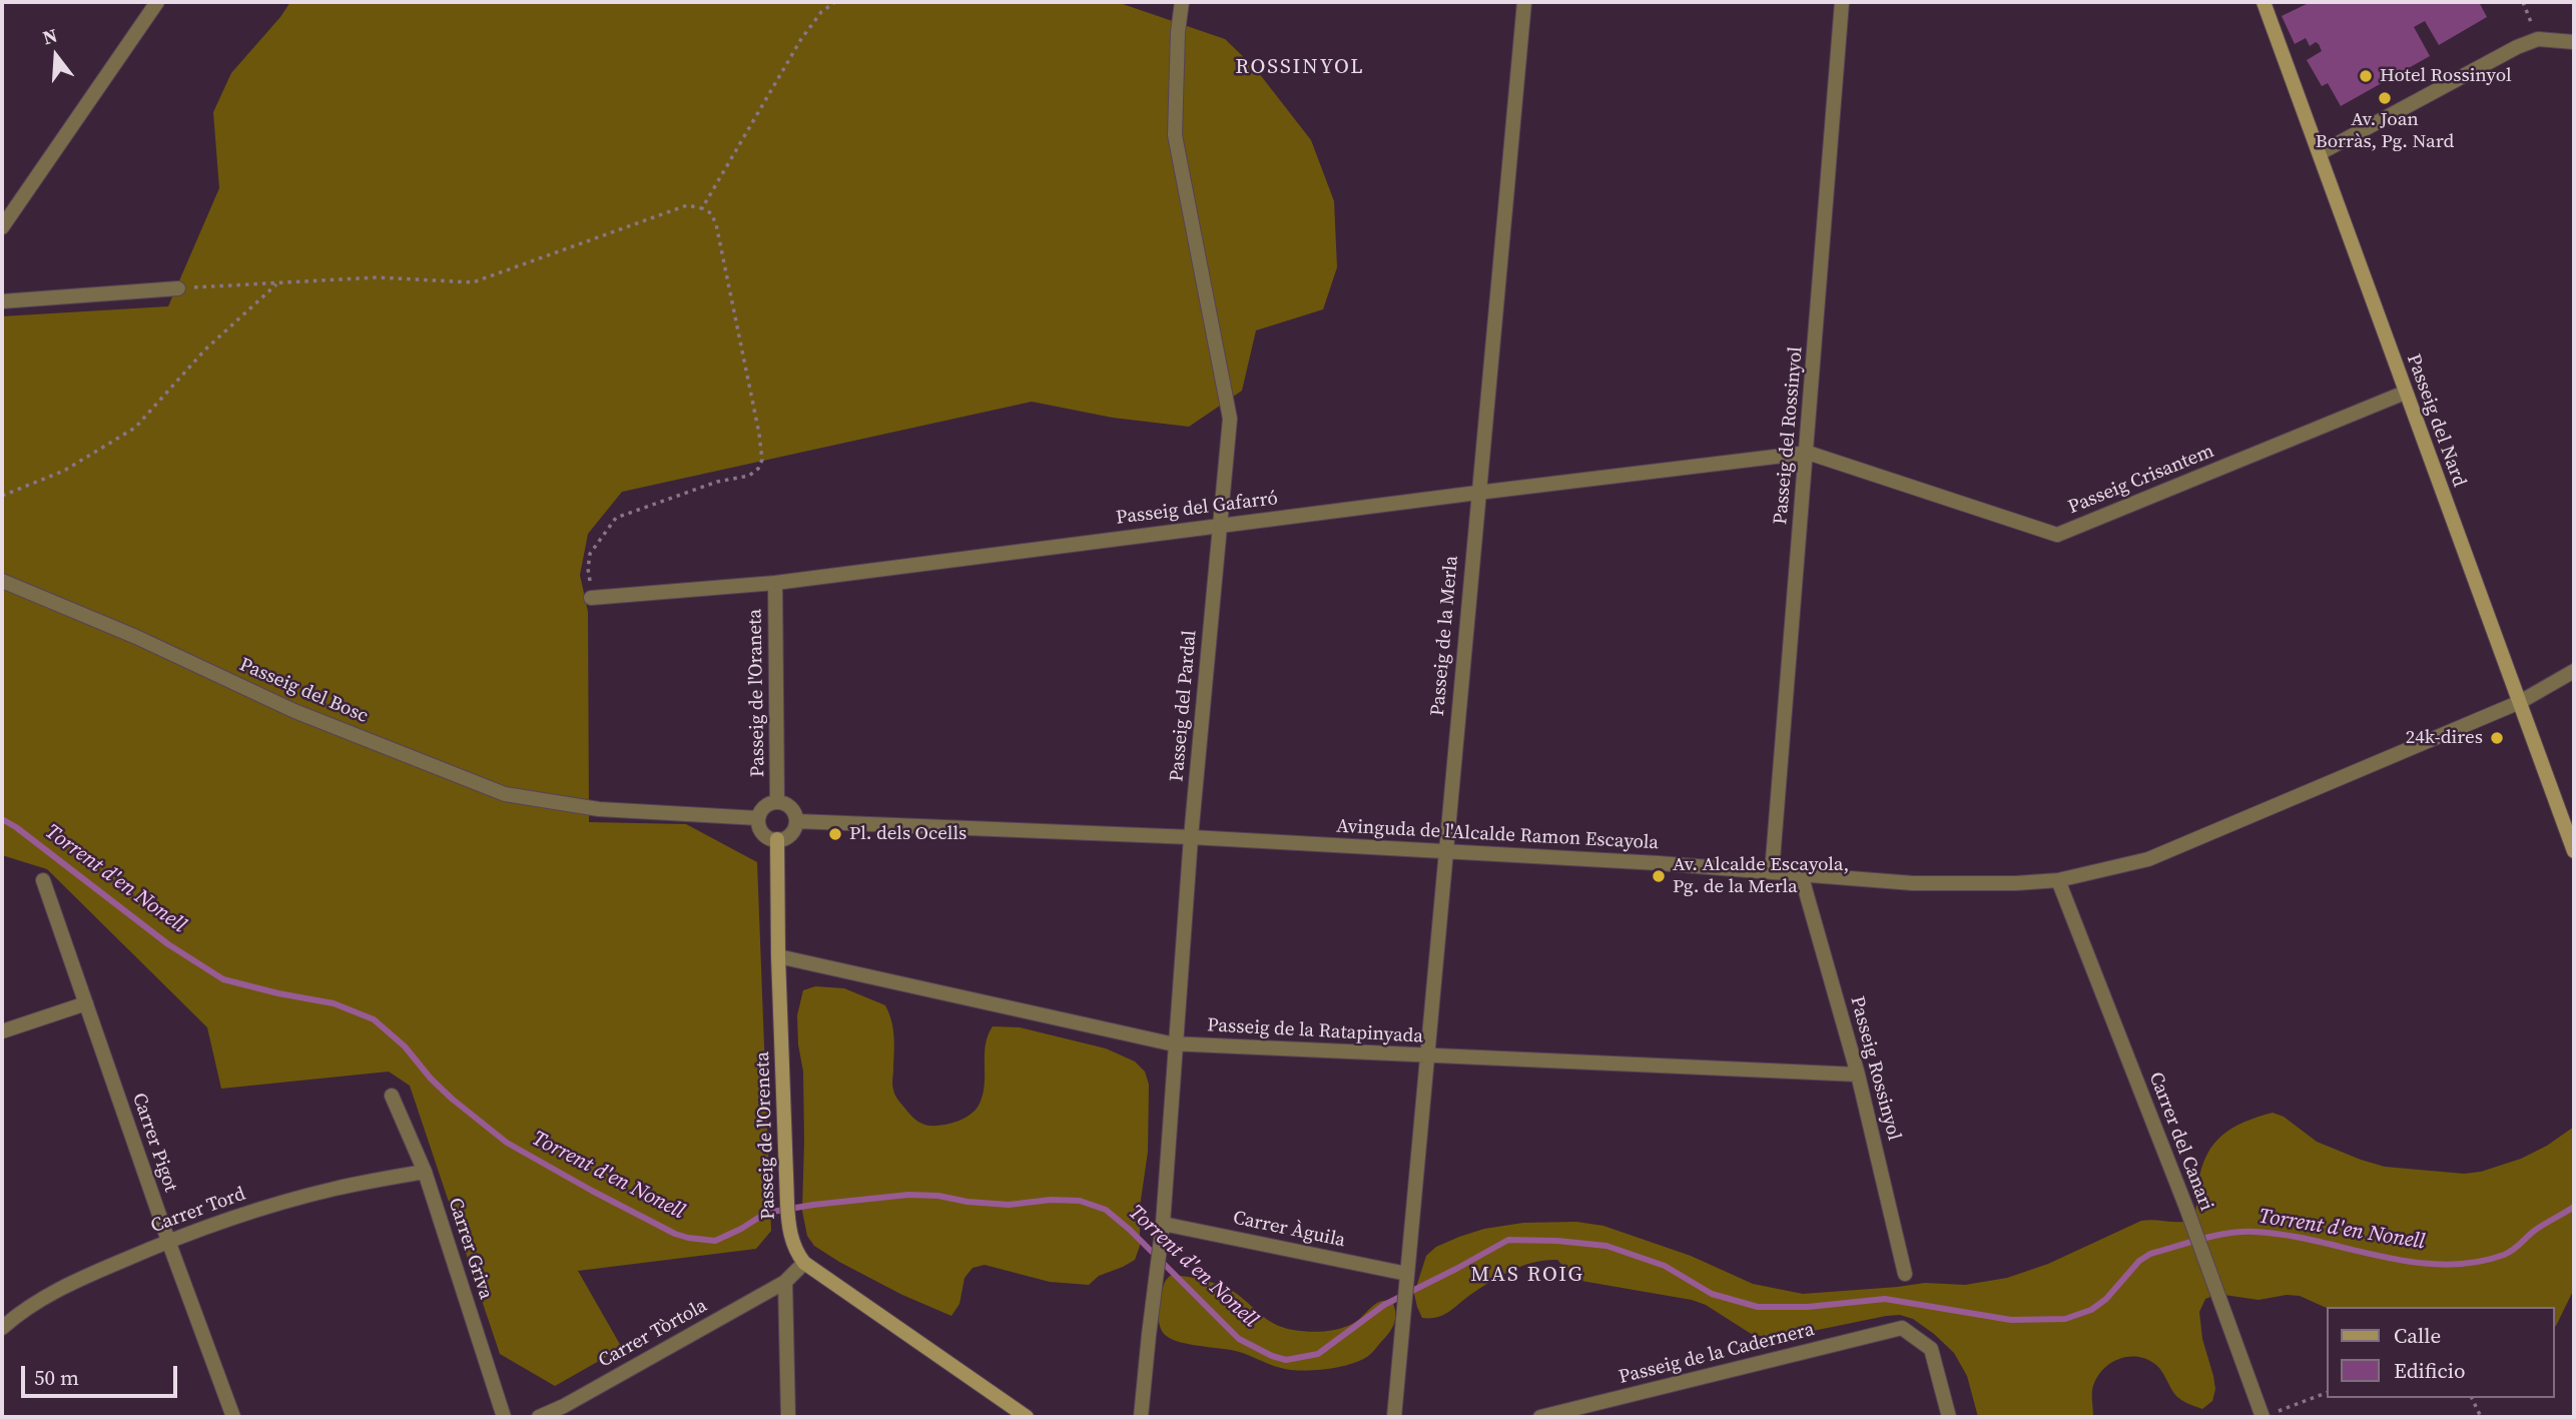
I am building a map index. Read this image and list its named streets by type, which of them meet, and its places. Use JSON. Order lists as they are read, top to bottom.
{
  "streets": {
    "street": [
      "Passeig del Nard",
      "Passeig del Rossinyol",
      "Passeig Crisantem",
      "Passeig del Gafarró",
      "Passeig de la Merla",
      "Passeig del Bosc",
      "Passeig de l'Oraneta",
      "Passeig del Pardal",
      "Avinguda de l'Alcalde Ramon Escayola",
      "Passeig de la Ratapinyada",
      "Passeig Rossinyol",
      "Passeig de l'Oreneta",
      "Carrer del Canari",
      "Carrer Pigot",
      "Carrer Tord",
      "Carrer Àguila",
      "Carrer Griva",
      "Carrer Tòrtola",
      "Passeig de la Cadernera"
    ]
  },
  "crossings": [
    ["Passeig del Nard", "Passeig Crisantem"],
    ["Passeig del Nard", "Avinguda de l'Alcalde Ramon Escayola"],
    ["Passeig del Rossinyol", "Passeig Crisantem"],
    ["Passeig del Rossinyol", "Passeig del Gafarró"],
    ["Passeig del Rossinyol", "Avinguda de l'Alcalde Ramon Escayola"],
    ["Passeig Crisantem", "Passeig del Gafarró"],
    ["Passeig del Gafarró", "Passeig de la Merla"],
    ["Passeig del Gafarró", "Passeig de l'Oraneta"],
    ["Passeig del Gafarró", "Passeig del Pardal"],
    ["Passeig de la Merla", "Avinguda de l'Alcalde Ramon Escayola"],
    ["Passeig de la Merla", "Passeig de la Ratapinyada"],
    ["Passeig de la Merla", "Carrer Àguila"],
    ["Passeig del Bosc", "Passeig de l'Oraneta"],
    ["Passeig del Bosc", "Avinguda de l'Alcalde Ramon Escayola"],
    ["Passeig del Bosc", "Passeig de l'Oreneta"],
    ["Passeig de l'Oraneta", "Avinguda de l'Alcalde Ramon Escayola"],
    ["Passeig de l'Oraneta", "Passeig de l'Oreneta"],
    ["Passeig del Pardal", "Avinguda de l'Alcalde Ramon Escayola"],
    ["Passeig del Pardal", "Passeig de la Ratapinyada"],
    ["Passeig del Pardal", "Carrer Àguila"],
    ["Avinguda de l'Alcalde Ramon Escayola", "Passeig Rossinyol"],
    ["Avinguda de l'Alcalde Ramon Escayola", "Passeig de l'Oreneta"],
    ["Avinguda de l'Alcalde Ramon Escayola", "Carrer del Canari"],
    ["Passeig de la Ratapinyada", "Passeig Rossinyol"],
    ["Passeig de la Ratapinyada", "Passeig de l'Oreneta"],
    ["Carrer Pigot", "Carrer Tord"],
    ["Carrer Tord", "Carrer Griva"]
  ],
  "districts": ["ROSSINYOL", "MAS ROIG"],
  "water": ["Torrent d'en Nonell"],
  "places": [
    "Hotel Rossinyol",
    "Av. Joan Borràs, Pg. Nard",
    "24k-dires",
    "Pl. dels Ocells",
    "Av. Alcalde Escayola, Pg. de la Merla"
  ],
  "legend": ["Calle", "Edificio"],
  "scale_bar": "50 m",
  "north": "top"
}
